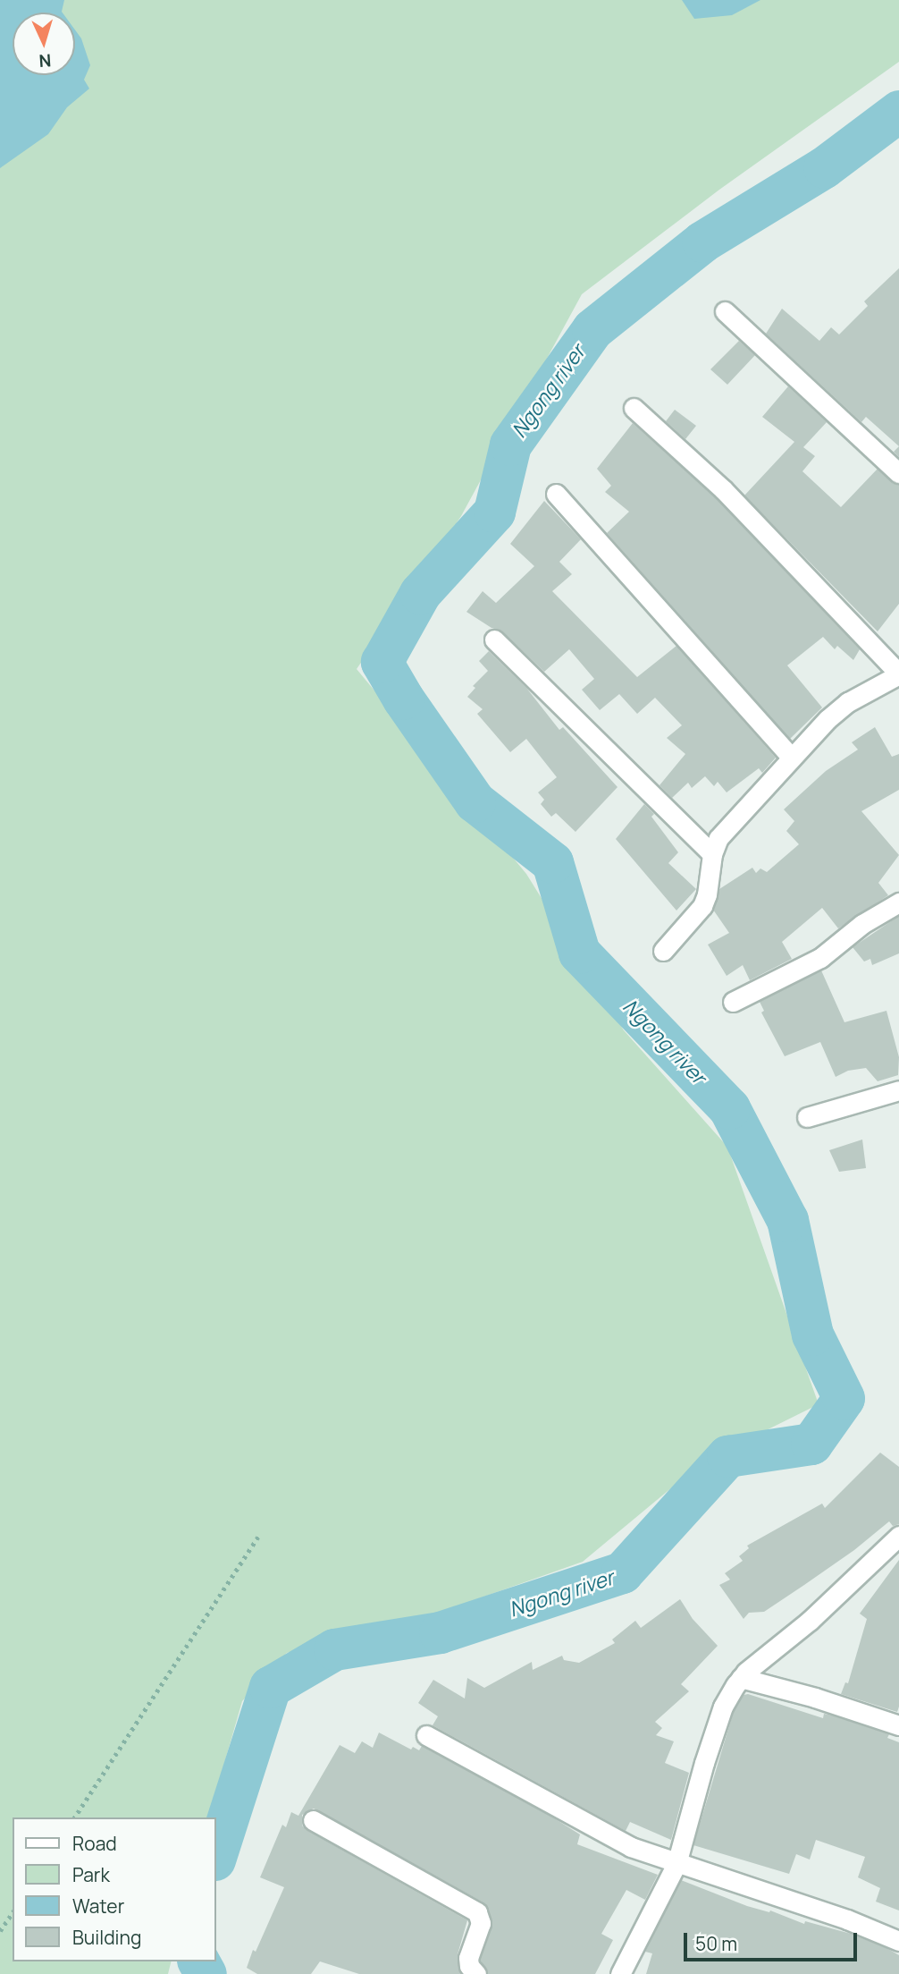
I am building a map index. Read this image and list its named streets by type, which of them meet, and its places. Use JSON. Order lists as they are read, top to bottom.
{
  "water": ["Ngong river"],
  "legend": [
    "Road",
    "Park",
    "Water",
    "Building"
  ],
  "scale_bar": "50 m",
  "north": "bottom"
}
